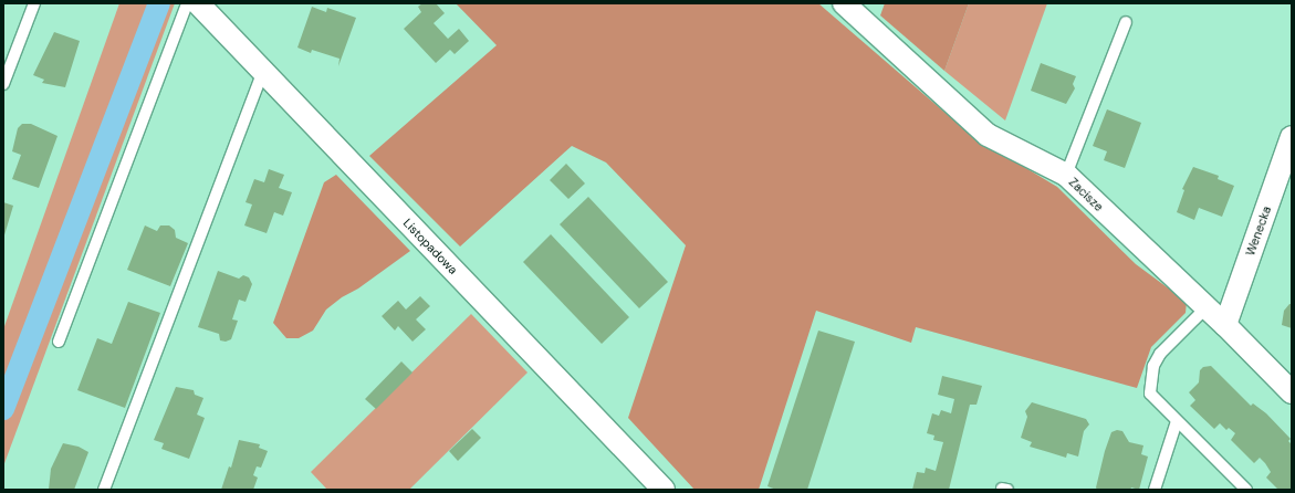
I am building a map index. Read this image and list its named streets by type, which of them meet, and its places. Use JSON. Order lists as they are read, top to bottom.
{
  "streets": {
    "street": ["Zacisze", "Wenecka", "Listopadowa"]
  },
  "crossings": [
    ["Zacisze", "Wenecka"]
  ]
}
